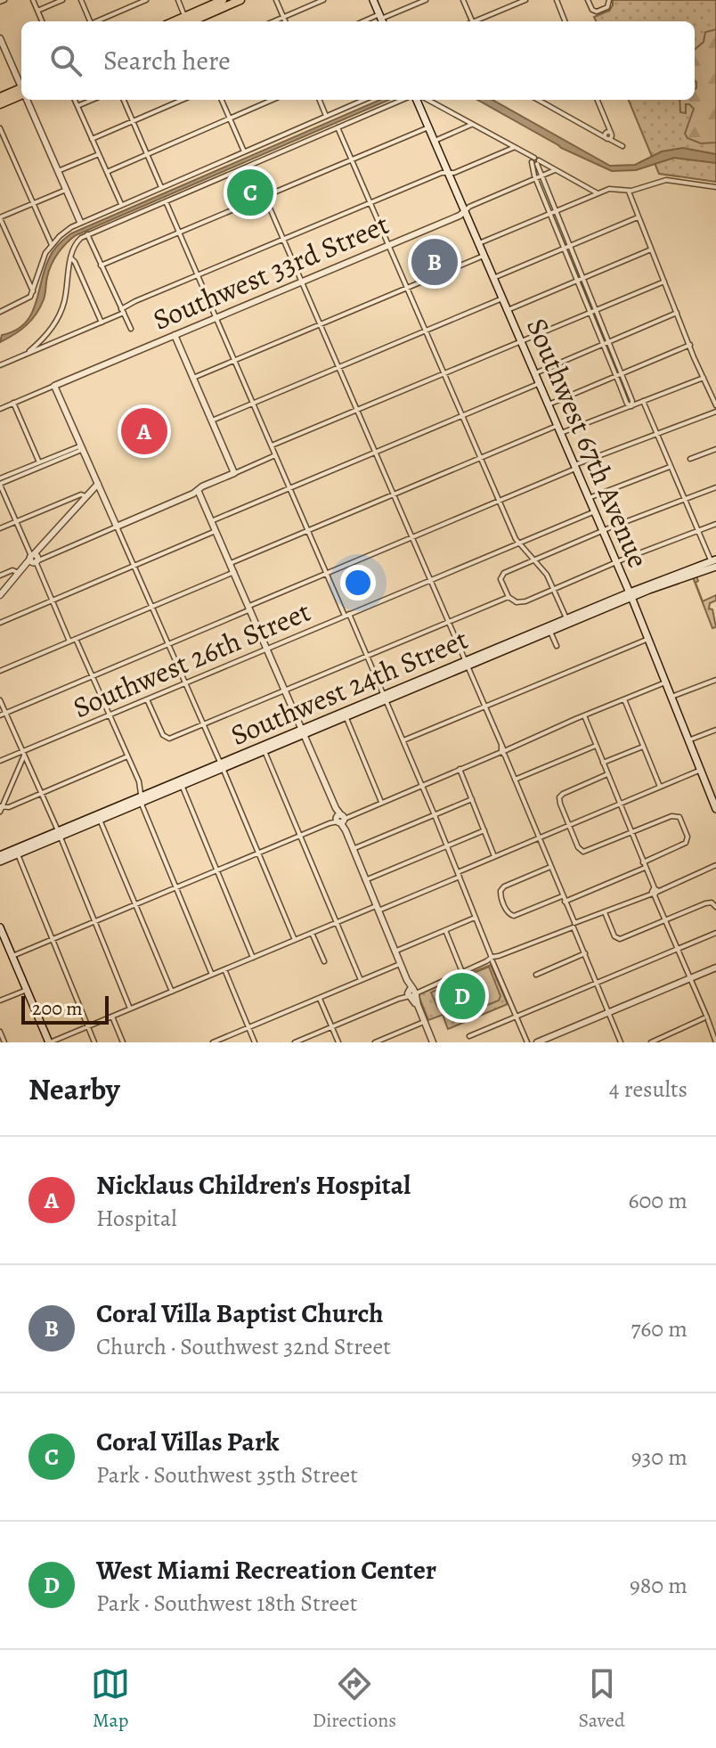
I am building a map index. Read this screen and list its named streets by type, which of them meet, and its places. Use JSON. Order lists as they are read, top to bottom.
{
  "streets": {
    "main road": ["Southwest 67th Avenue", "Southwest 24th Street"],
    "street": ["Southwest 33rd Street", "Southwest 26th Street"]
  },
  "crossings": [
    ["Southwest 33rd Street", "Southwest 67th Avenue"],
    ["Southwest 67th Avenue", "Southwest 26th Street"],
    ["Southwest 67th Avenue", "Southwest 24th Street"]
  ],
  "scale_bar": "200 m",
  "page": {
    "search": "Search here",
    "pins": [
      "C",
      "B",
      "A",
      "D"
    ],
    "scale": "200 m",
    "heading": ["Nearby", "4 results"],
    "list": [
      {
        "mark": "A",
        "name": "Nicklaus Children's Hospital",
        "note": "Hospital",
        "value": "600 m"
      },
      {
        "mark": "B",
        "name": "Coral Villa Baptist Church",
        "note": "Church · Southwest 32nd Street",
        "value": "760 m"
      },
      {
        "mark": "C",
        "name": "Coral Villas Park",
        "note": "Park · Southwest 35th Street",
        "value": "930 m"
      },
      {
        "mark": "D",
        "name": "West Miami Recreation Center",
        "note": "Park · Southwest 18th Street",
        "value": "980 m"
      }
    ],
    "nav": ["Map", "Directions", "Saved"]
  }
}
